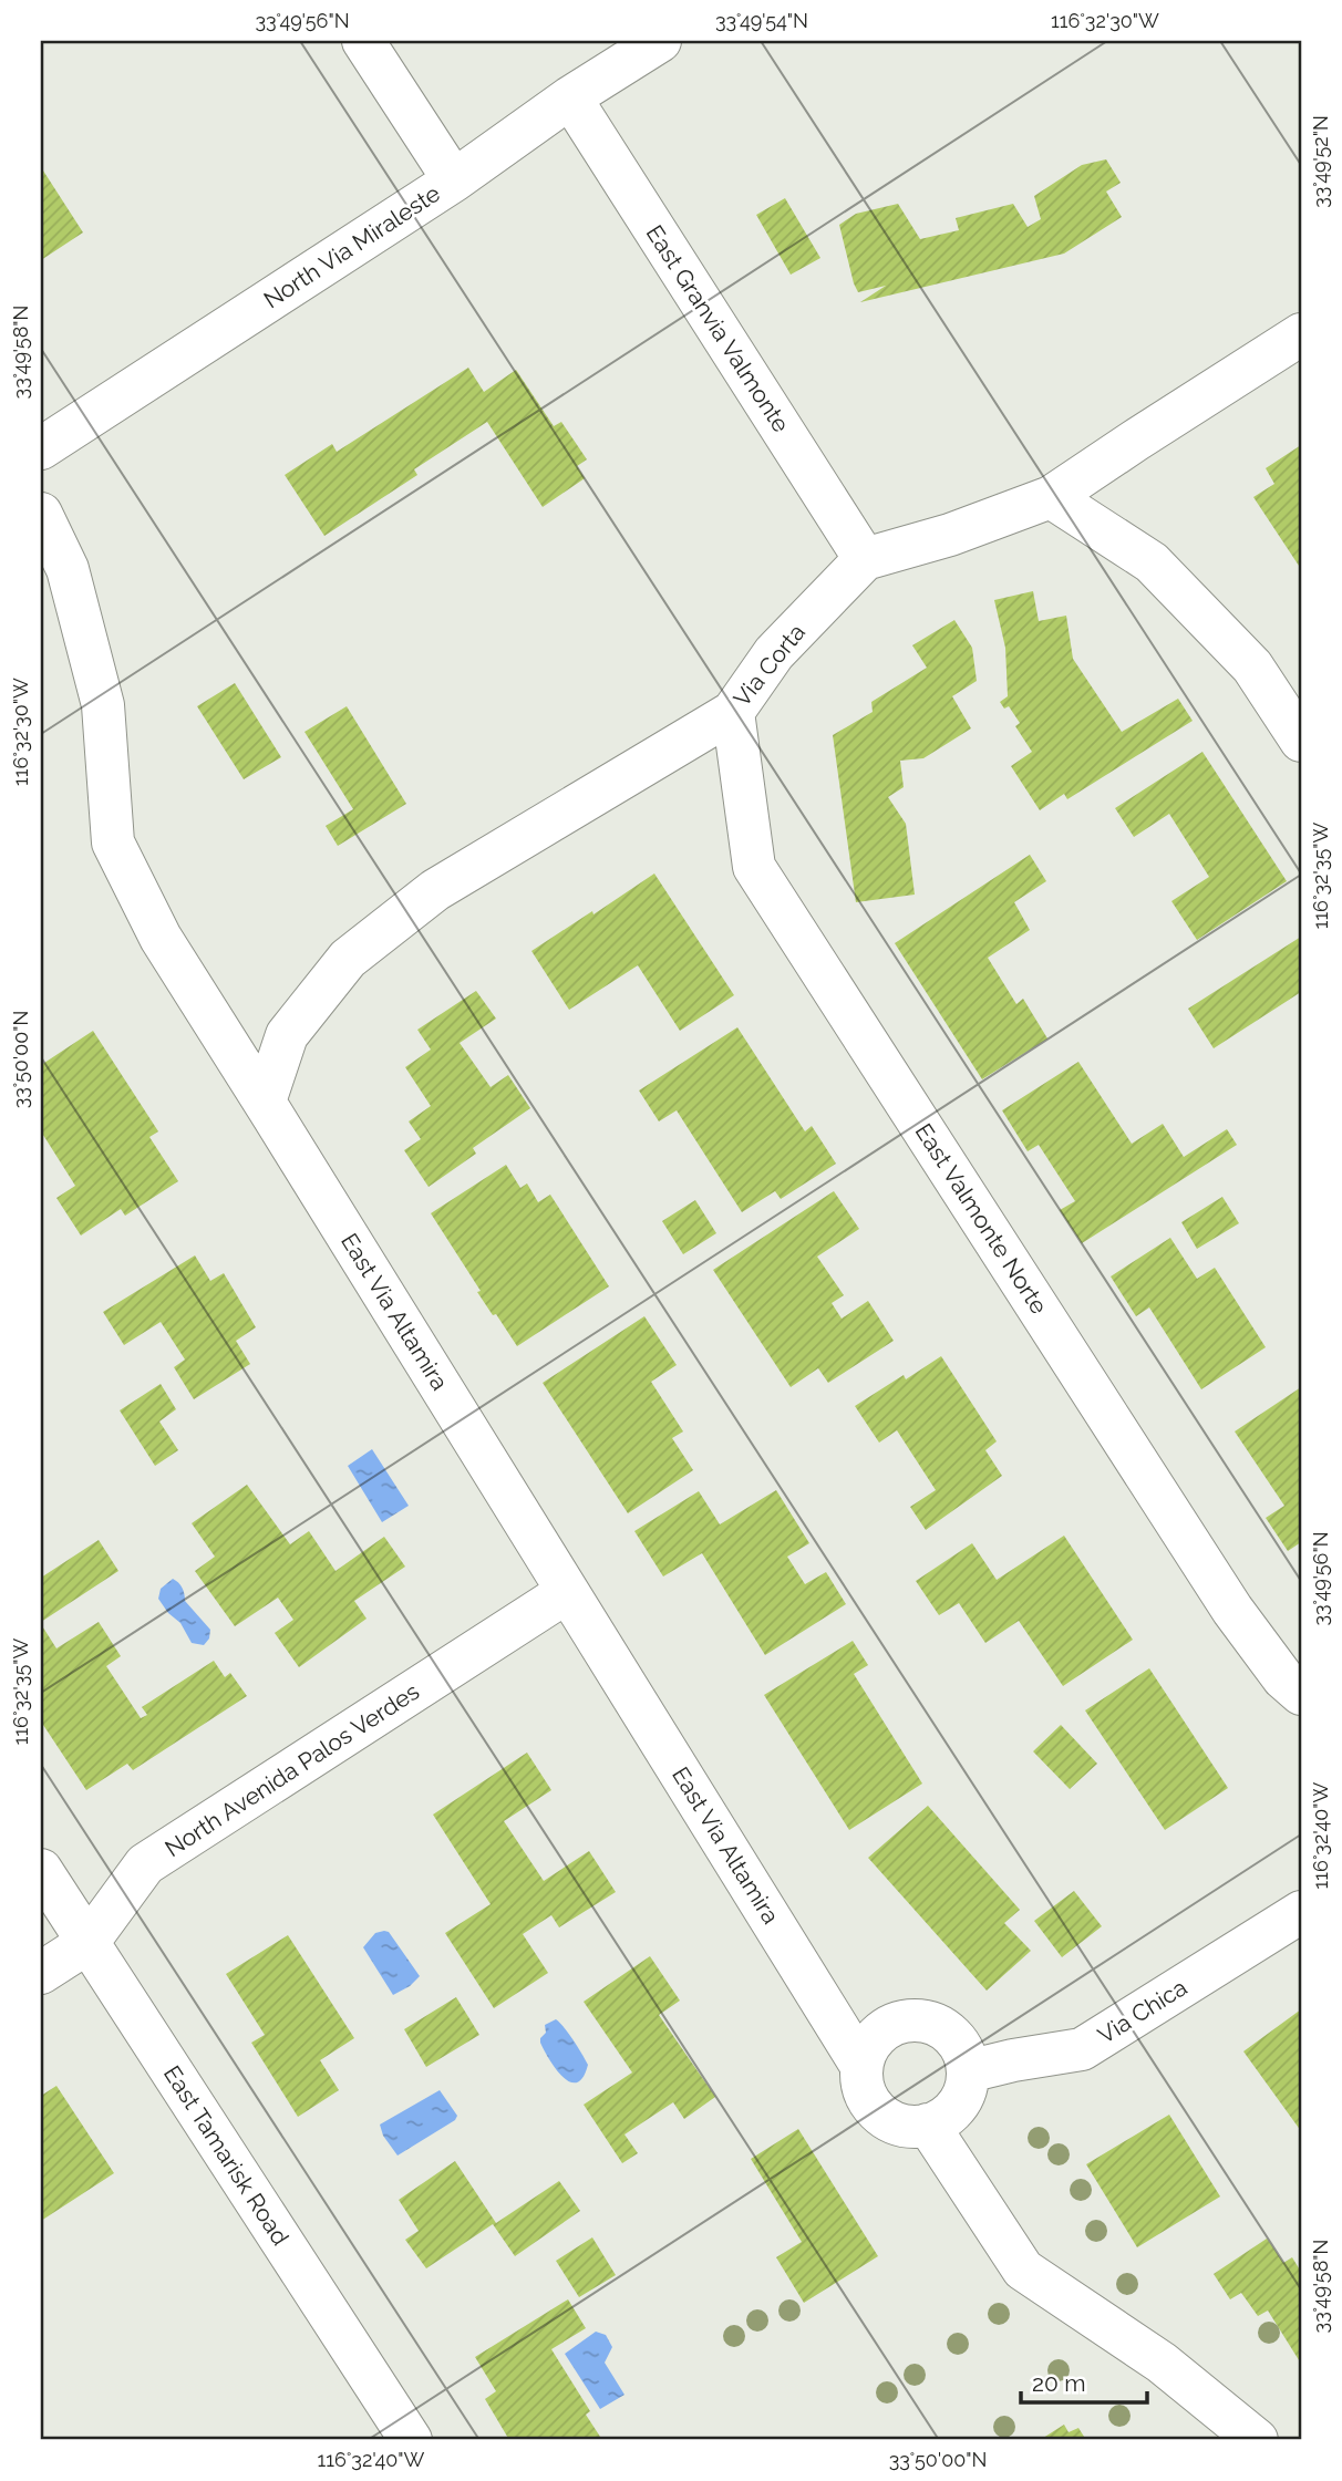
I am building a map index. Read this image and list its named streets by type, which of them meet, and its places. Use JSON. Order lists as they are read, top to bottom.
{
  "streets": {
    "street": [
      "North Via Miraleste",
      "East Granvia Valmonte",
      "Via Corta",
      "East Valmonte Norte",
      "East Via Altamira",
      "North Avenida Palos Verdes",
      "Via Chica",
      "East Tamarisk Road"
    ]
  },
  "crossings": [
    ["North Via Miraleste", "East Granvia Valmonte"],
    ["East Granvia Valmonte", "Via Corta"],
    ["Via Corta", "East Valmonte Norte"],
    ["Via Corta", "East Via Altamira"],
    ["East Via Altamira", "North Avenida Palos Verdes"],
    ["East Via Altamira", "Via Chica"],
    ["North Avenida Palos Verdes", "East Tamarisk Road"]
  ],
  "scale_bar": "20 m",
  "coordinates": [
    "33°49'56\"N",
    "33°49'54\"N",
    "116°32'30\"W",
    "33°49'52\"N",
    "33°49'58\"N",
    "116°32'35\"W",
    "33°50'00\"N",
    "116°32'40\"W"
  ]
}
